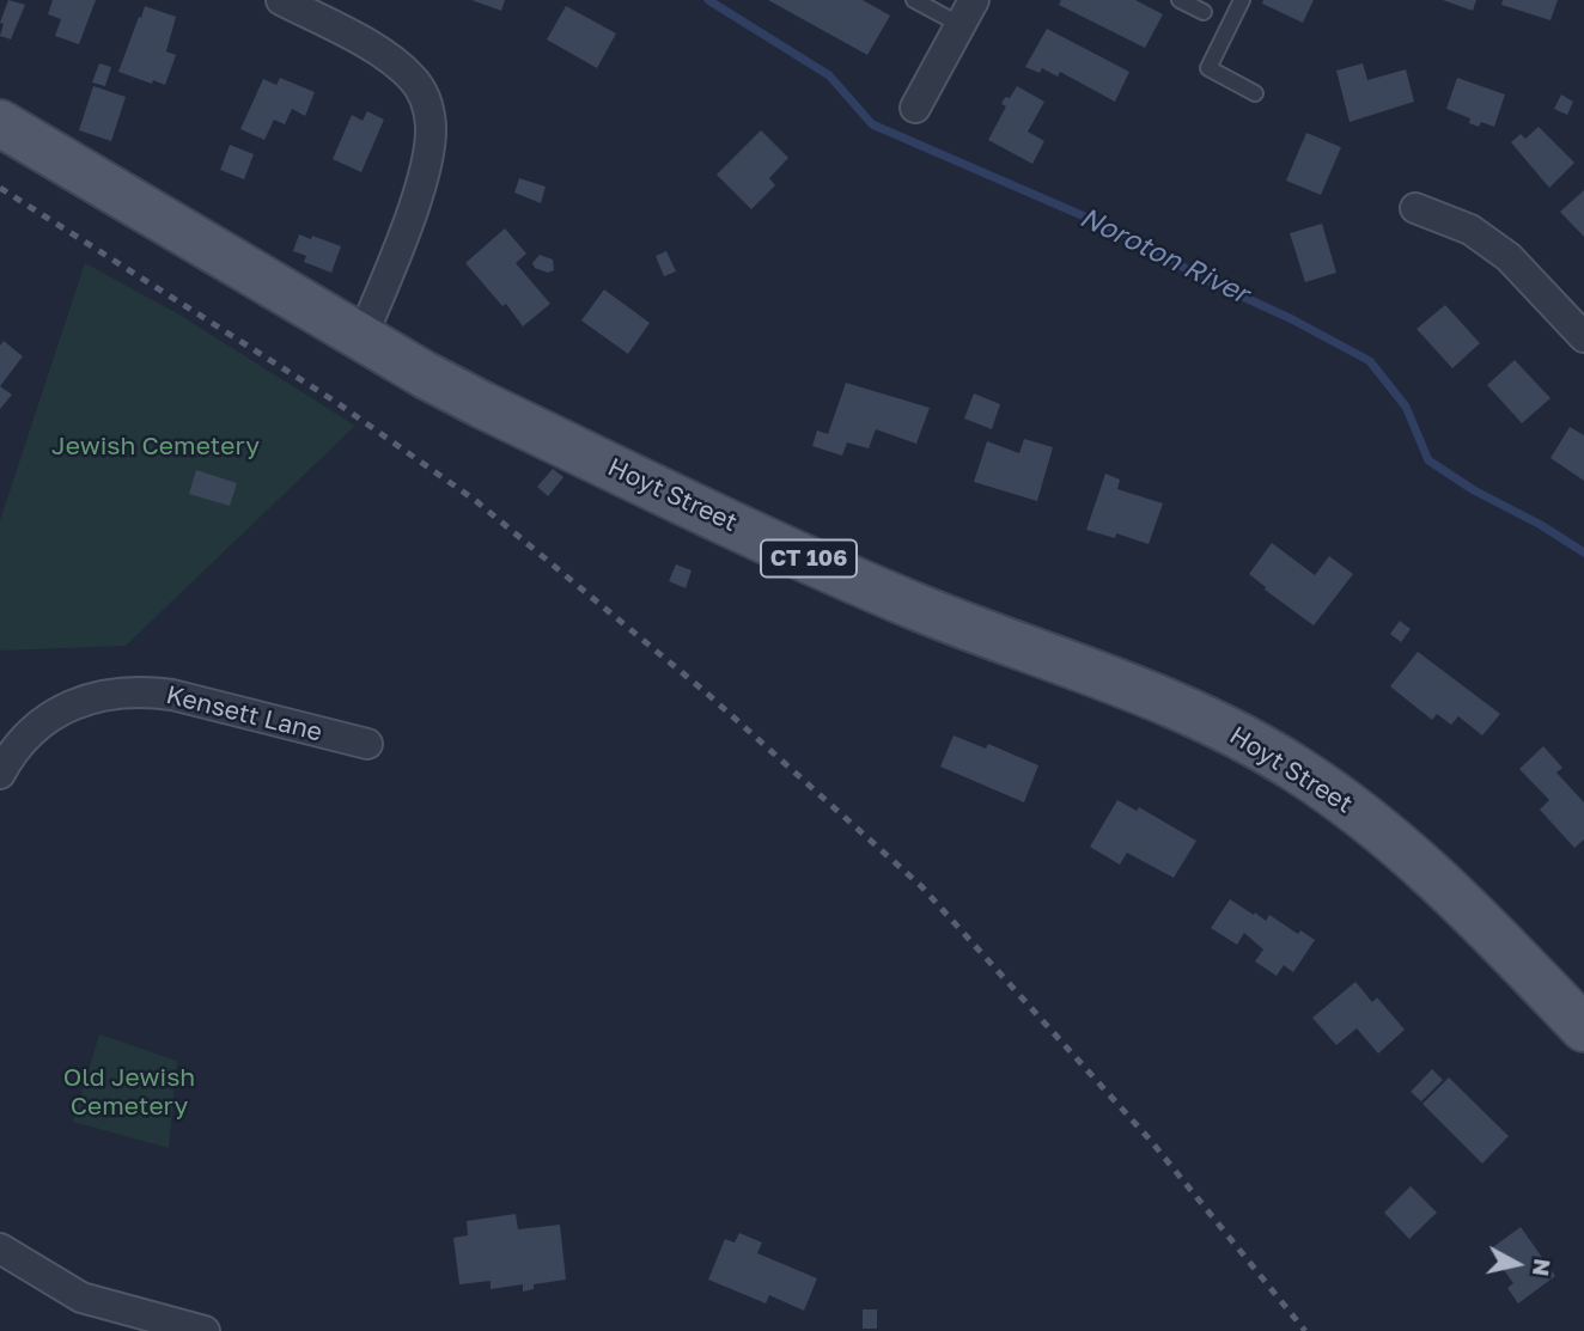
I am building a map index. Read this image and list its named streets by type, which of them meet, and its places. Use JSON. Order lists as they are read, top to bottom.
{
  "streets": {
    "main road": ["Hoyt Street", "CT 106"],
    "street": ["Kensett Lane"]
  },
  "water": ["Noroton River"],
  "parks": ["Jewish Cemetery", "Old Jewish Cemetery"],
  "north": "right"
}
